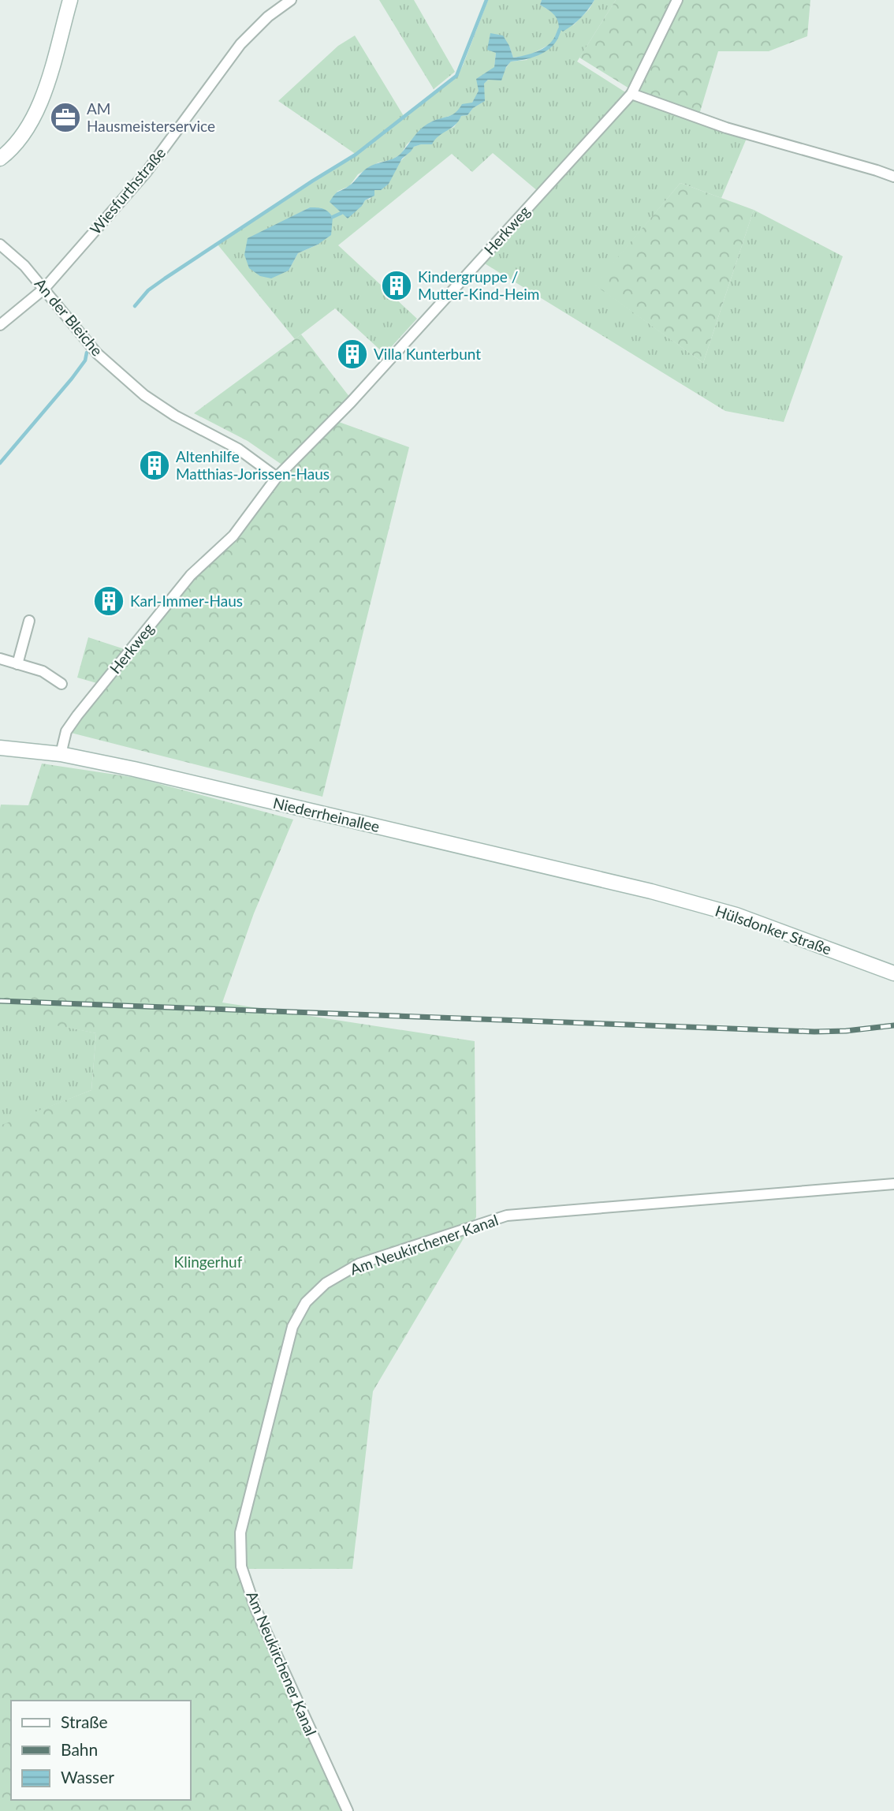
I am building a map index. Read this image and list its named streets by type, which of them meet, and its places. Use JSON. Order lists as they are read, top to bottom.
{
  "streets": {
    "main road": ["Niederrheinallee", "Hülsdonker Straße"],
    "street": [
      "Wiesfurthstraße",
      "Herkweg",
      "An der Bleiche",
      "Am Neukirchener Kanal"
    ]
  },
  "crossings": [
    ["Wiesfurthstraße", "An der Bleiche"],
    ["Herkweg", "An der Bleiche"],
    ["Herkweg", "Niederrheinallee"],
    ["Niederrheinallee", "Hülsdonker Straße"]
  ],
  "parks": ["Klingerhuf"],
  "places": {
    "office": ["AM Hausmeisterservice"],
    "building": [
      "Kindergruppe / Mutter-Kind-Heim",
      "Villa Kunterbunt",
      "Altenhilfe Matthias-Jorissen-Haus",
      "Karl-Immer-Haus"
    ]
  },
  "legend": ["Straße", "Bahn", "Wasser"]
}
